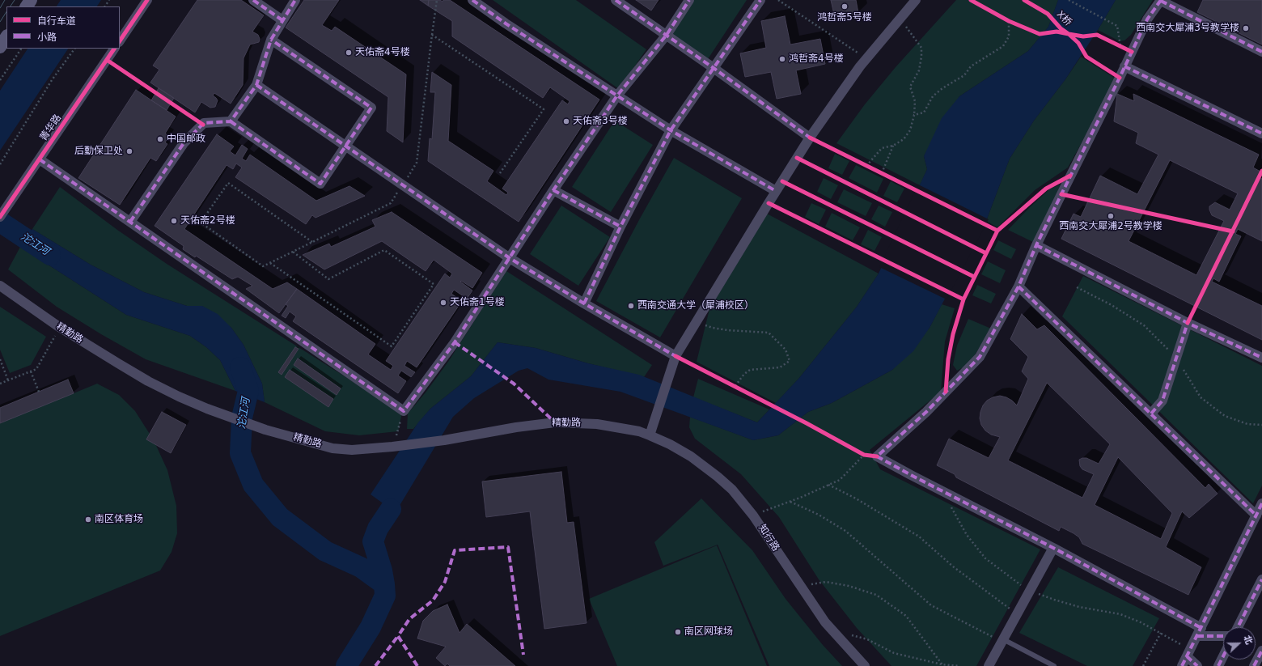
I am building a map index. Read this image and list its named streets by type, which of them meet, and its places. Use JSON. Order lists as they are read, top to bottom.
{
  "streets": {
    "street": ["菁华路", "精勤路", "知行路"],
    "cycle path": ["X桥"]
  },
  "crossings": [
    ["精勤路", "知行路"]
  ],
  "water": ["沱江河"],
  "places": [
    "鸿哲斋5号楼",
    "西南交大犀浦3号教学楼",
    "天佑斋4号楼",
    "鸿哲斋4号楼",
    "天佑斋3号楼",
    "中国邮政",
    "后勤保卫处",
    "西南交大犀浦2号教学楼",
    "天佑斋2号楼",
    "天佑斋1号楼",
    "西南交通大学（犀浦校区）",
    "南区体育场",
    "南区网球场"
  ],
  "legend": ["自行车道", "小路"],
  "north": "right"
}
